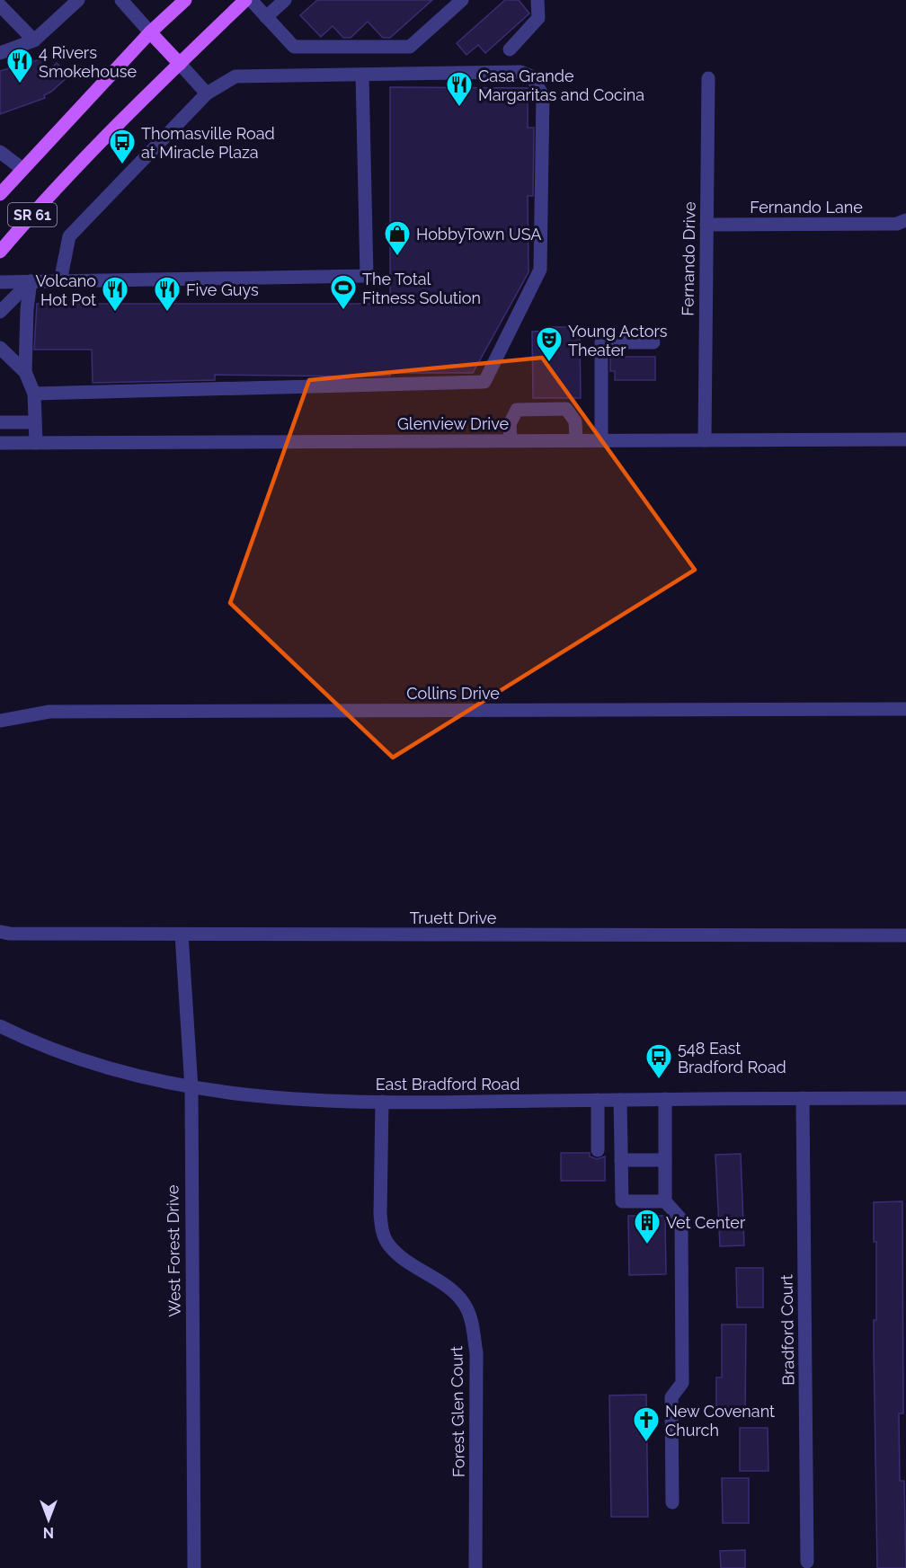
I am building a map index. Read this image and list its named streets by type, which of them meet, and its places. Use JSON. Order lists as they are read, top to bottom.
{
  "streets": {
    "main road": ["SR 61"],
    "street": [
      "Fernando Lane",
      "Fernando Drive",
      "Glenview Drive",
      "Collins Drive",
      "Truett Drive",
      "East Bradford Road",
      "West Forest Drive",
      "Bradford Court",
      "Forest Glen Court"
    ]
  },
  "crossings": [
    ["Fernando Lane", "Fernando Drive"],
    ["Fernando Drive", "Glenview Drive"],
    ["Truett Drive", "West Forest Drive"],
    ["East Bradford Road", "West Forest Drive"],
    ["East Bradford Road", "Bradford Court"],
    ["East Bradford Road", "Forest Glen Court"]
  ],
  "places": {
    "restaurant": [
      "4 Rivers Smokehouse",
      "Casa Grande Margaritas and Cocina",
      "Volcano Hot Pot",
      "Five Guys"
    ],
    "bus stop": ["Thomasville Road at Miracle Plaza", "548 East Bradford Road"],
    "shop": ["HobbyTown USA"],
    "sports": ["The Total Fitness Solution"],
    "theatre": ["Young Actors Theater"],
    "building": ["Vet Center"],
    "church": ["New Covenant Church"]
  },
  "north": "bottom"
}
